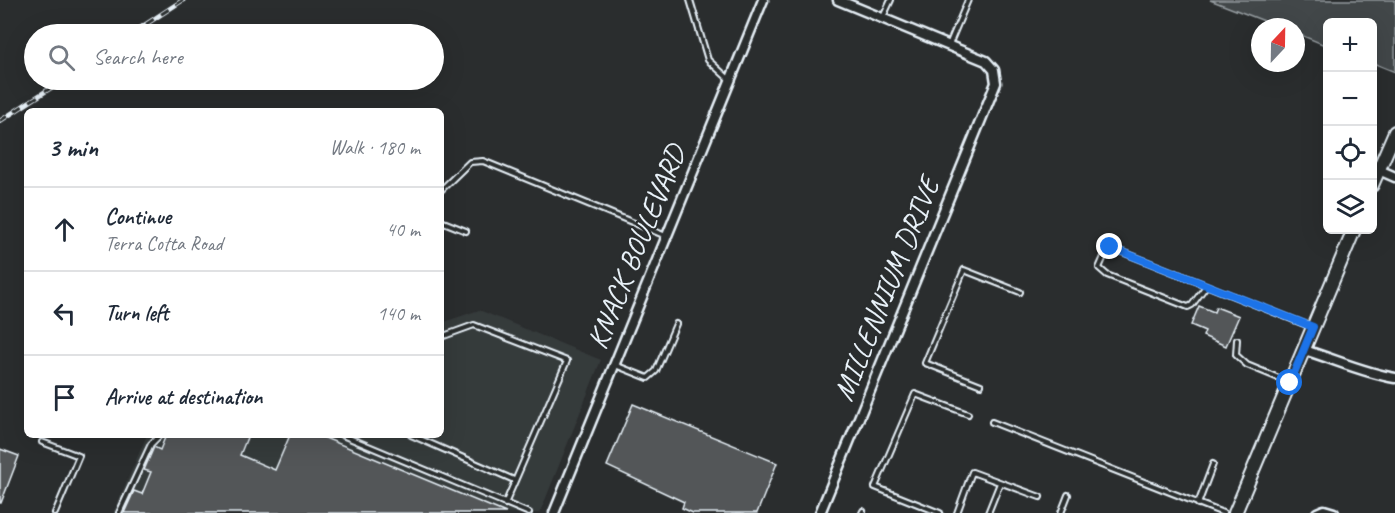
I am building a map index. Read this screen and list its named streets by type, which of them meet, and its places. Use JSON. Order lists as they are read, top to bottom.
{
  "streets": {
    "street": ["KNACK BOULEVARD", "MILLENNIUM DRIVE"]
  },
  "north": "top",
  "page": {
    "map_buttons": ["+", "−"],
    "search": "Search here",
    "heading": ["3 min", "Walk · 180 m"],
    "list": [
      ["Continue", "Terra Cotta Road", "40 m"],
      ["Turn left", "140 m"],
      "Arrive at destination"
    ]
  }
}
